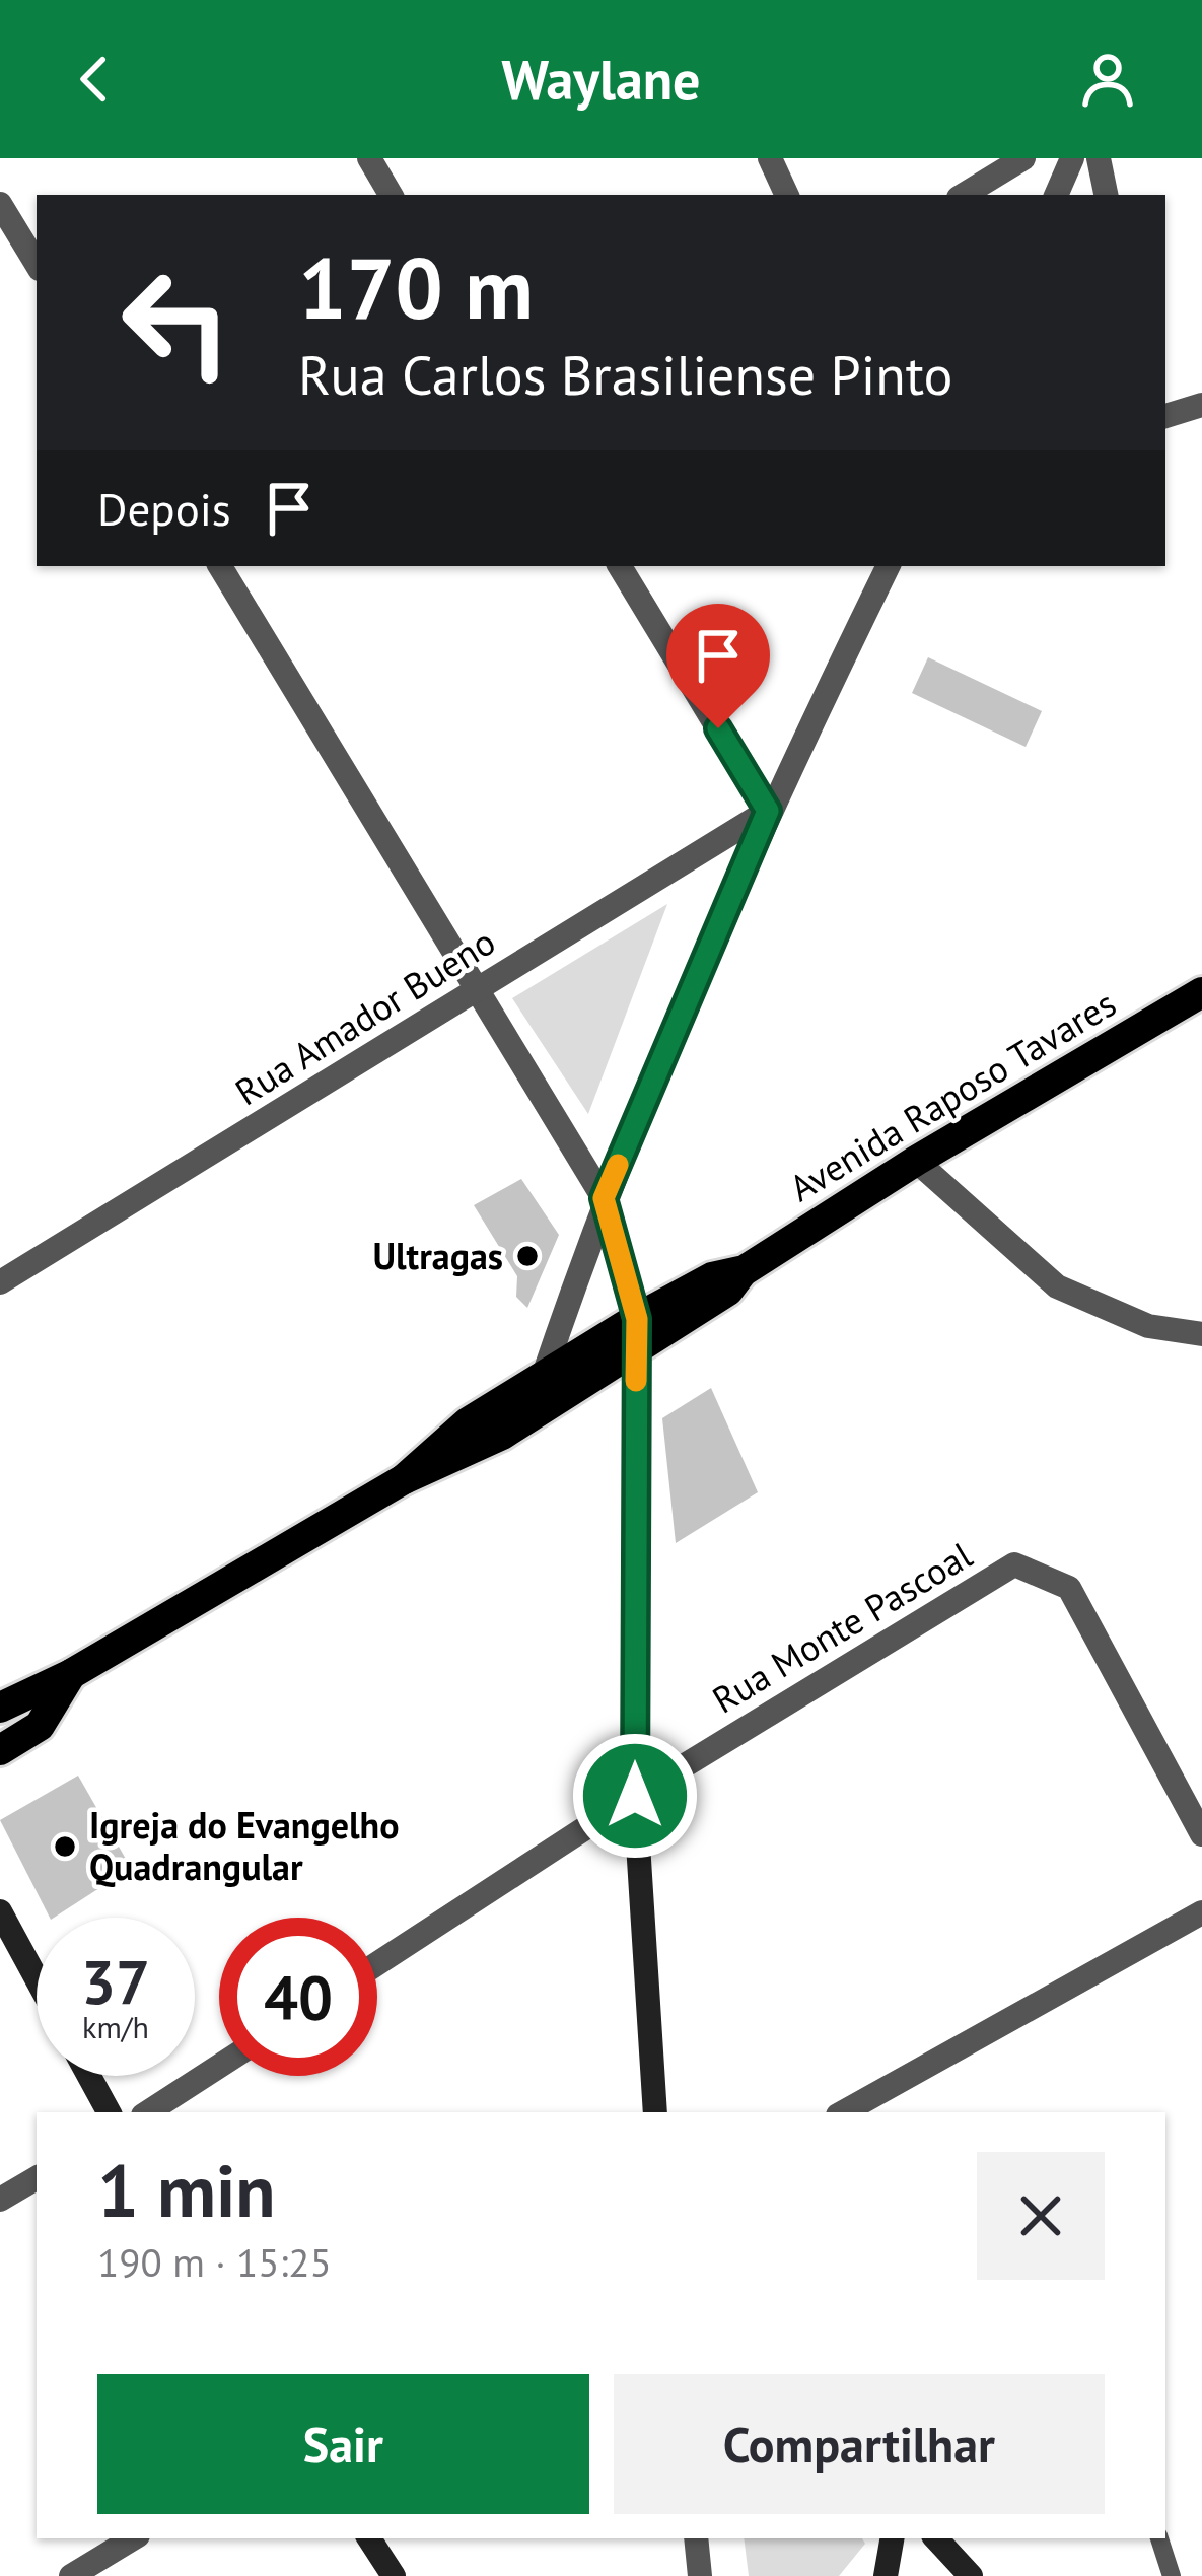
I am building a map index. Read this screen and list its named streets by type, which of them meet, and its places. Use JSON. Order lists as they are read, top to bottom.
{
  "streets": {
    "main road": ["Avenida Raposo Tavares"],
    "street": ["Rua Amador Bueno", "Rua Monte Pascoal"]
  },
  "places": ["Ultragas", "Igreja do Evangelho Quadrangular"],
  "page": {
    "header": "Waylane",
    "turn": ["170 m", "Rua Carlos Brasiliense Pinto"],
    "then": "Depois",
    "speed": "37 km/h",
    "limit": "40",
    "heading": ["1 min", "190 m · 15:25"],
    "buttons": ["Sair", "Compartilhar"]
  }
}
